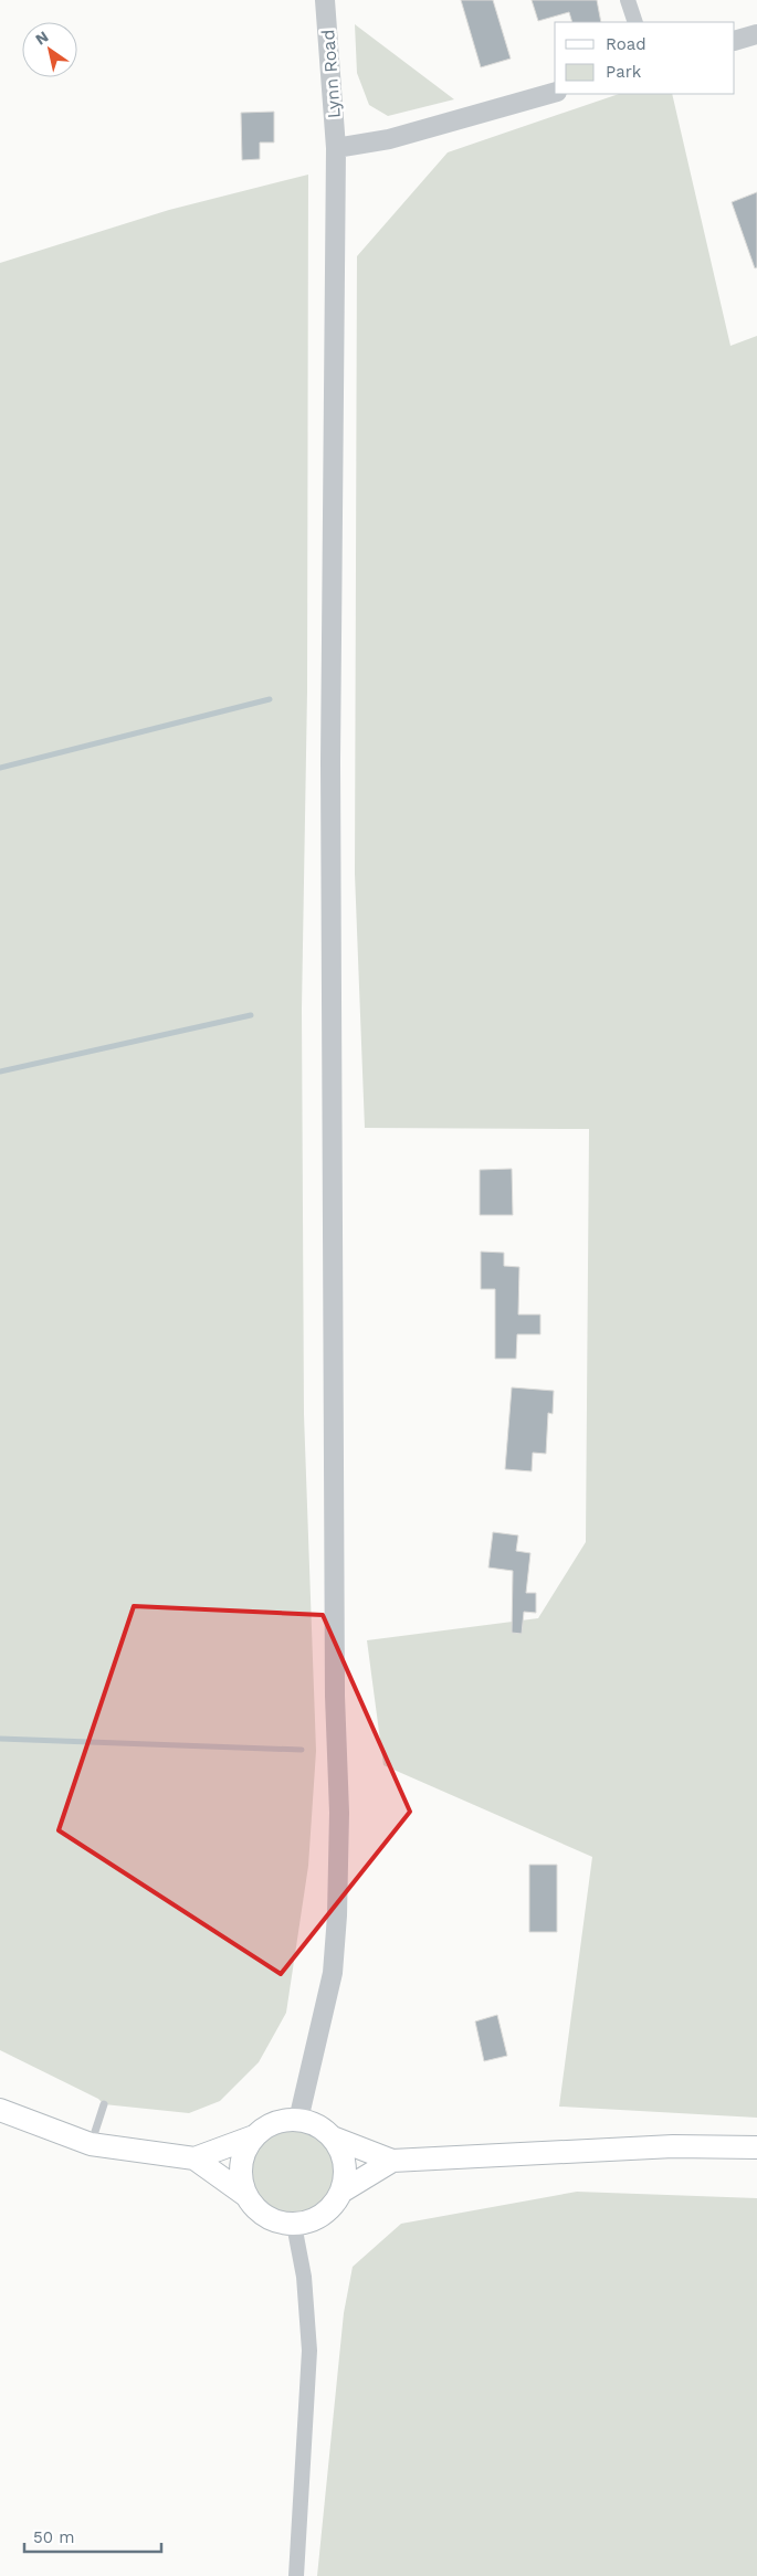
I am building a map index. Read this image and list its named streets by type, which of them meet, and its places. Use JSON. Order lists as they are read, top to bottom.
{
  "streets": {
    "street": ["Lynn Road"]
  },
  "legend": ["Road", "Park"],
  "scale_bar": "50 m",
  "north": "top left"
}
